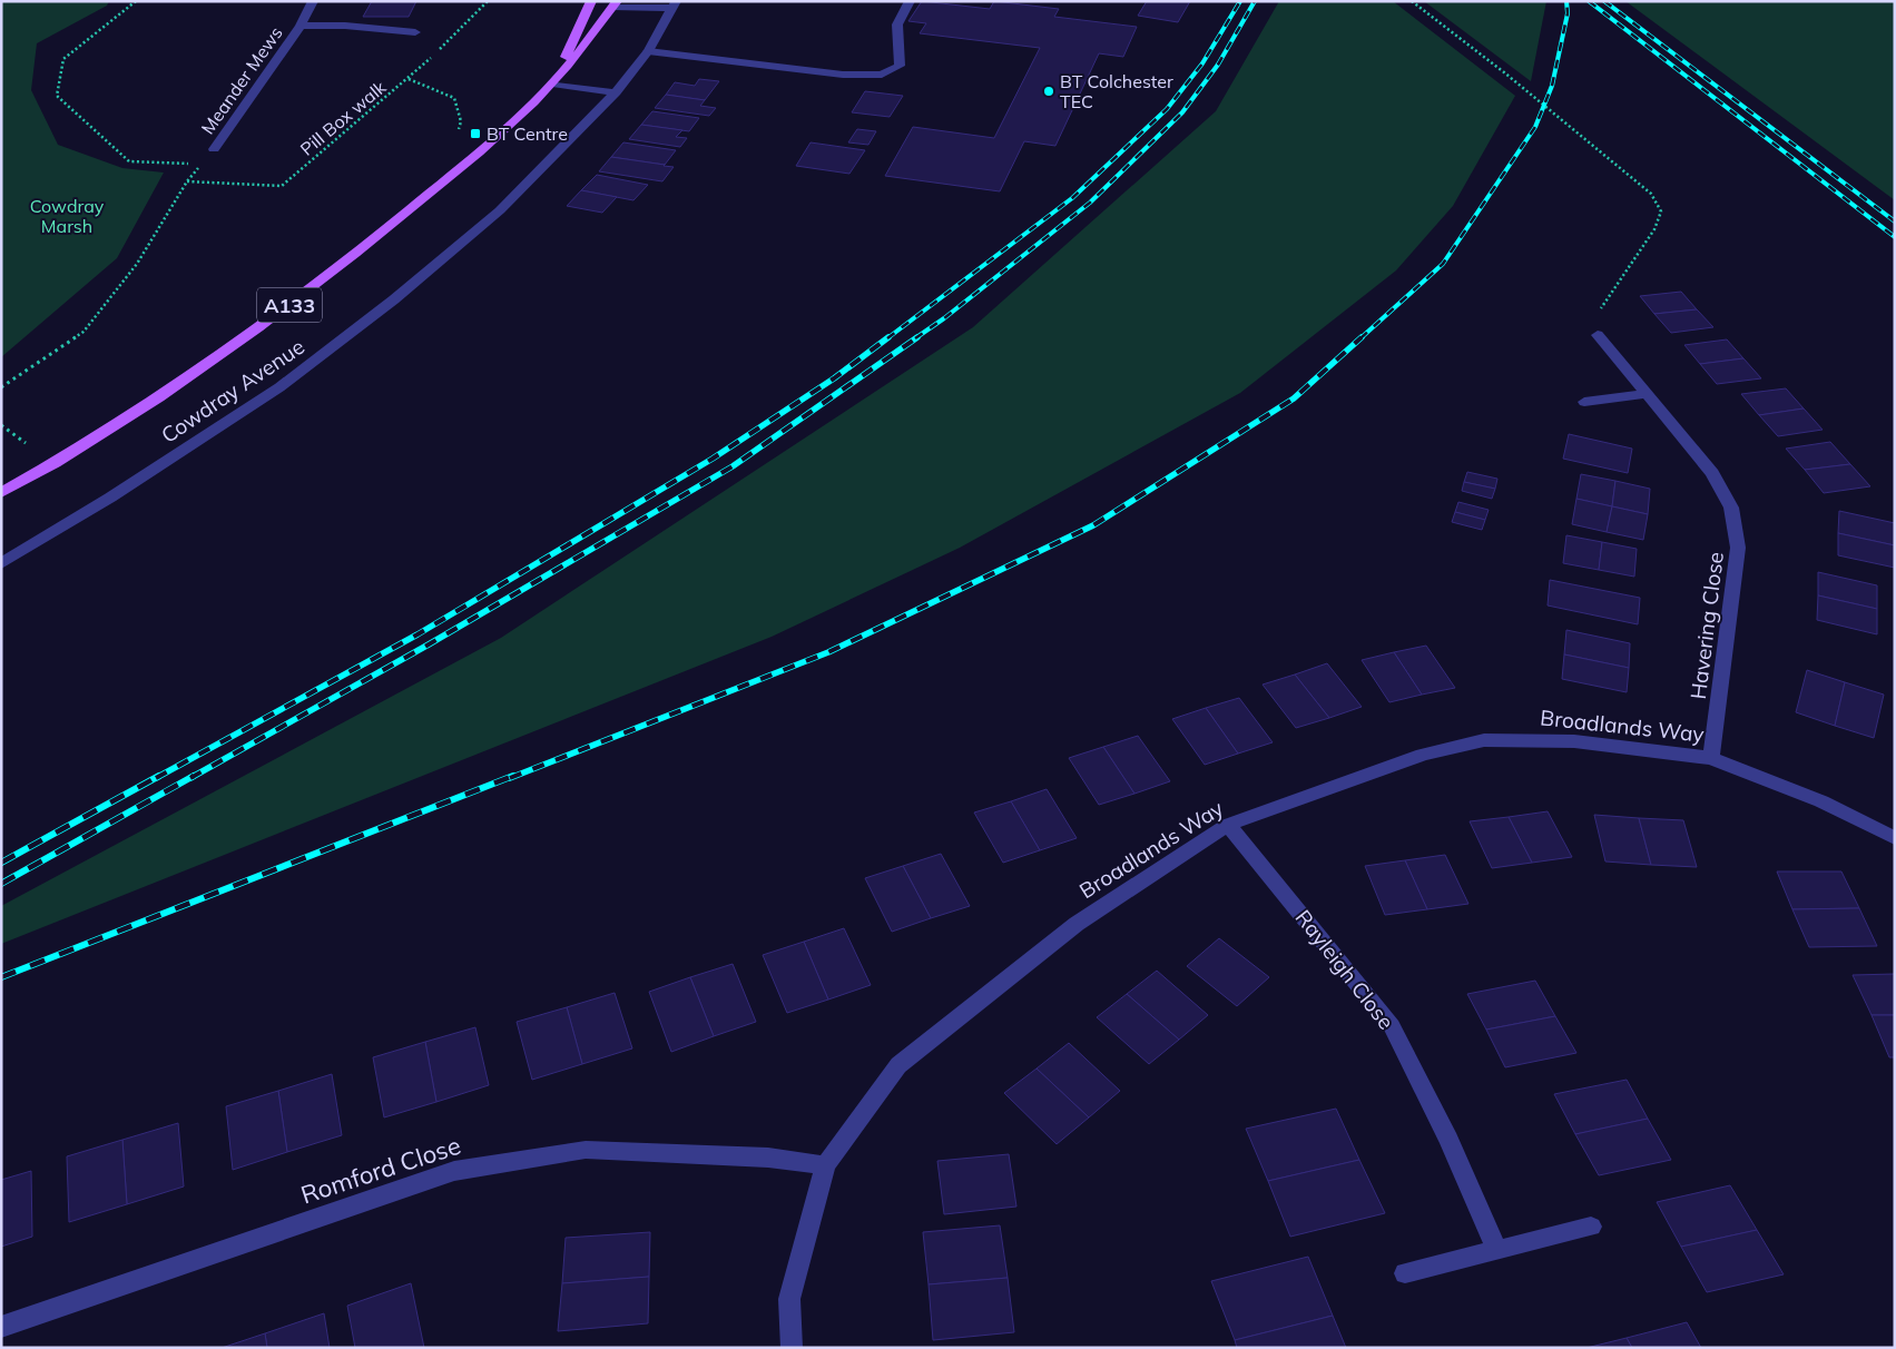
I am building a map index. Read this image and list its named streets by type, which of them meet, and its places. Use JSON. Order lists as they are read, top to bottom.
{
  "streets": {
    "main road": ["A133", "Cowdray Avenue"],
    "street": [
      "Meander Mews",
      "Havering Close",
      "Broadlands Way",
      "Rayleigh Close",
      "Romford Close"
    ],
    "path": ["Pill Box walk"]
  },
  "crossings": [
    ["Havering Close", "Broadlands Way"],
    ["Broadlands Way", "Rayleigh Close"],
    ["Broadlands Way", "Romford Close"]
  ],
  "parks": ["Cowdray Marsh"],
  "places": {
    "other": ["BT Colchester TEC"],
    "transit": ["BT Centre"]
  }
}
